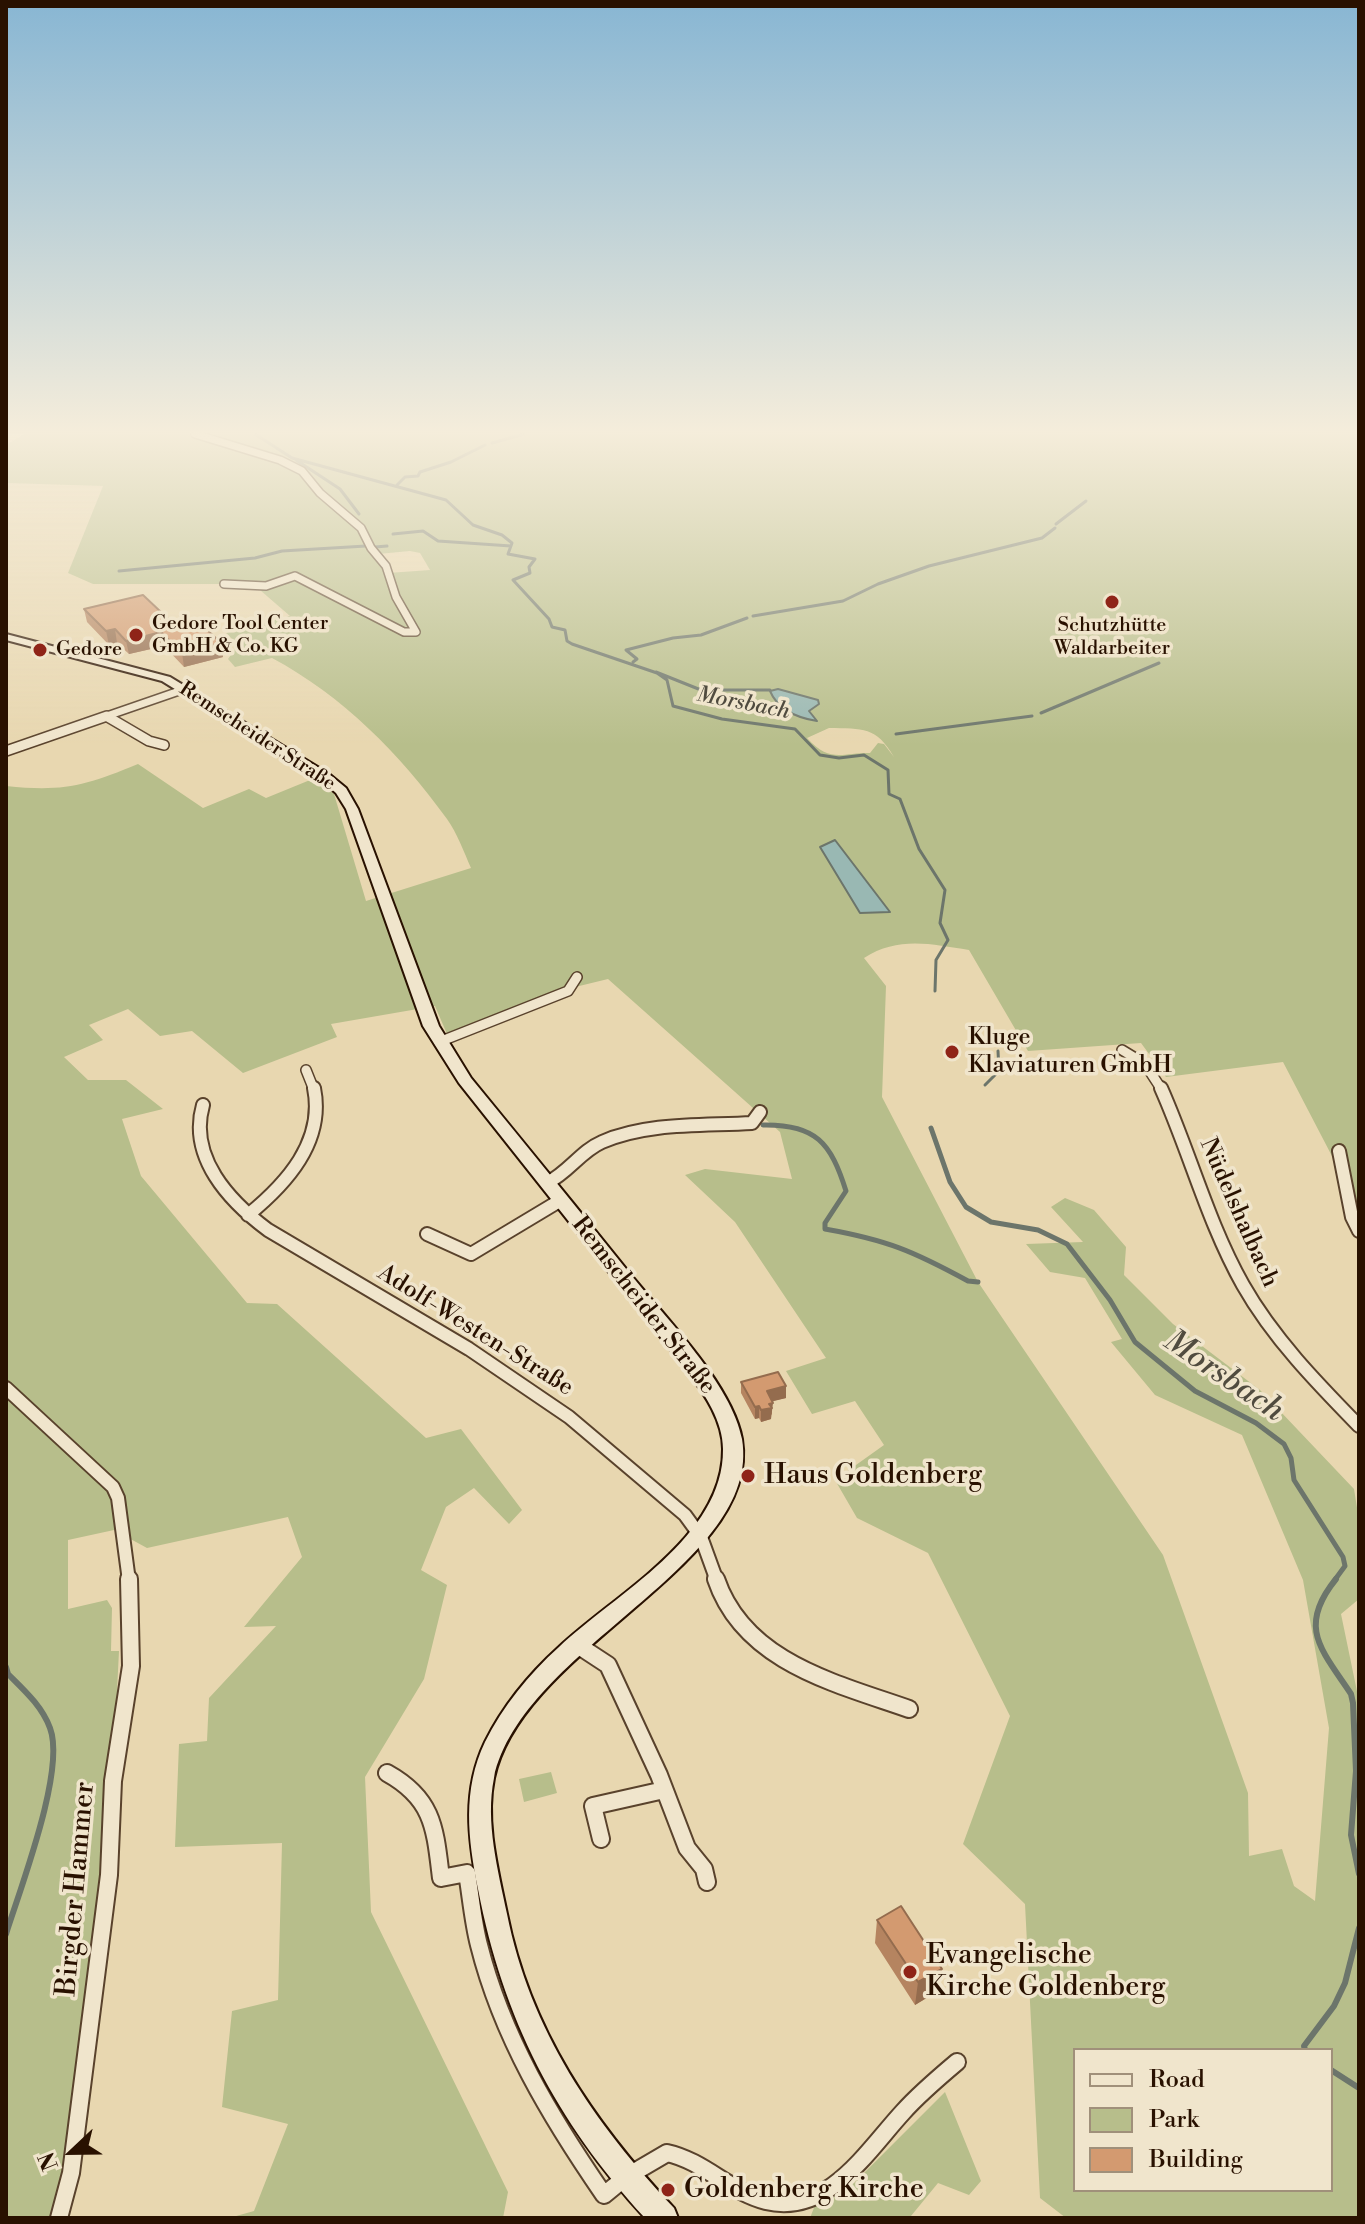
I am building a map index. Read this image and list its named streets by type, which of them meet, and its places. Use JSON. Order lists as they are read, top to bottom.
{
  "streets": {
    "main road": ["Remscheider Straße"],
    "street": ["Nüdelshalbach", "Adolf-Westen-Straße", "Birgder Hammer"]
  },
  "crossings": [
    ["Remscheider Straße", "Adolf-Westen-Straße"]
  ],
  "water": ["Morsbach"],
  "places": [
    "Schutzhütte Waldarbeiter",
    "Gedore Tool Center GmbH & Co. KG",
    "Gedore",
    "Kluge Klaviaturen GmbH",
    "Haus Goldenberg",
    "Evangelische Kirche Goldenberg",
    "Goldenberg Kirche"
  ],
  "legend": ["Road", "Park", "Building"],
  "north": "left"
}
